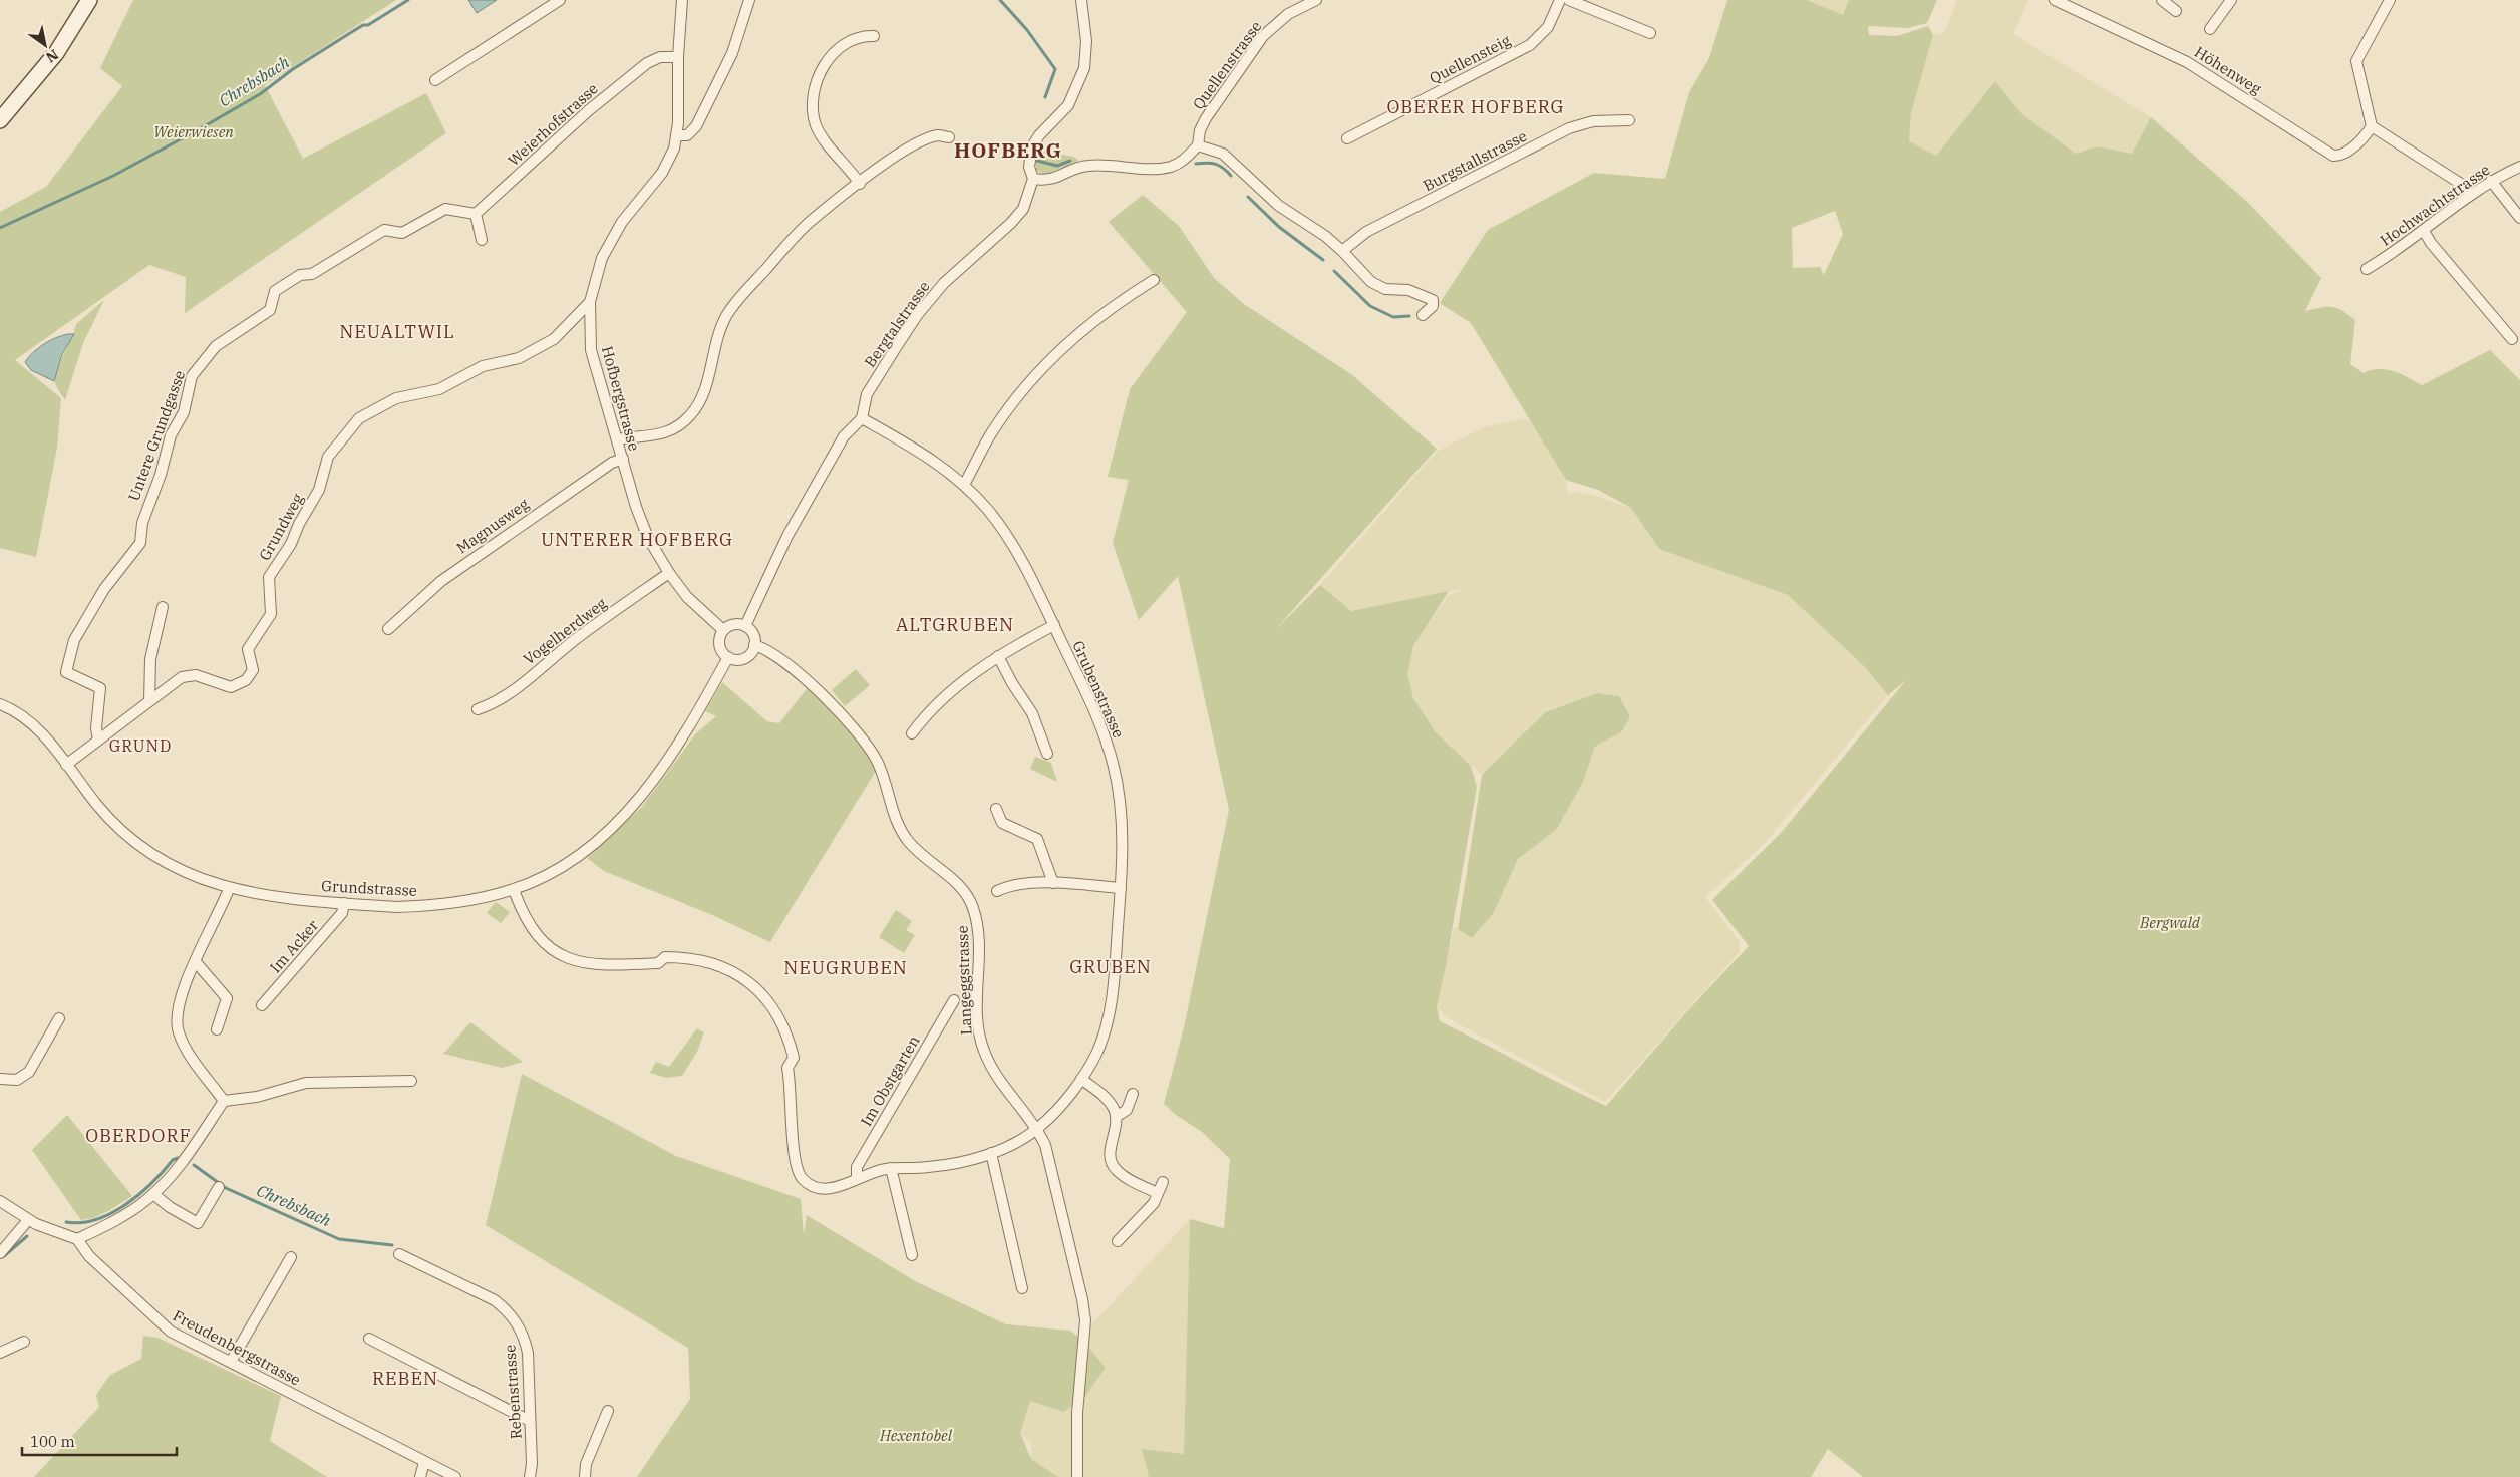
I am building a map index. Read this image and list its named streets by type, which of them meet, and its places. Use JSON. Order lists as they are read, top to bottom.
{
  "streets": {
    "street": [
      "Quellensteig",
      "Quellenstrasse",
      "Höhenweg",
      "Weierhofstrasse",
      "Burgstallstrasse",
      "Hochwachtstrasse",
      "Bergtalstrasse",
      "Hofbergstrasse",
      "Untere Grundgasse",
      "Magnusweg",
      "Grundweg",
      "Vogelherdweg",
      "Grubenstrasse",
      "Grundstrasse",
      "Im Acker",
      "Langeggstrasse",
      "Im Obstgarten",
      "Freudenbergstrasse",
      "Rebenstrasse"
    ]
  },
  "crossings": [
    ["Weierhofstrasse", "Hofbergstrasse"],
    ["Weierhofstrasse", "Untere Grundgasse"],
    ["Bergtalstrasse", "Grubenstrasse"],
    ["Hofbergstrasse", "Magnusweg"],
    ["Hofbergstrasse", "Grundweg"],
    ["Hofbergstrasse", "Vogelherdweg"],
    ["Hofbergstrasse", "Grundstrasse"],
    ["Hofbergstrasse", "Langeggstrasse"],
    ["Untere Grundgasse", "Grundweg"],
    ["Grundweg", "Grundstrasse"],
    ["Grubenstrasse", "Langeggstrasse"],
    ["Grundstrasse", "Im Acker"],
    ["Grundstrasse", "Langeggstrasse"]
  ],
  "districts": [
    "OBERER HOFBERG",
    "HOFBERG",
    "NEUALTWIL",
    "UNTERER HOFBERG",
    "ALTGRUBEN",
    "GRUND",
    "GRUBEN",
    "NEUGRUBEN",
    "OBERDORF",
    "REBEN"
  ],
  "water": ["Chrebsbach"],
  "parks": ["Weierwiesen", "Bergwald", "Hexentobel"],
  "scale_bar": "100 m",
  "north": "bottom right"
}
